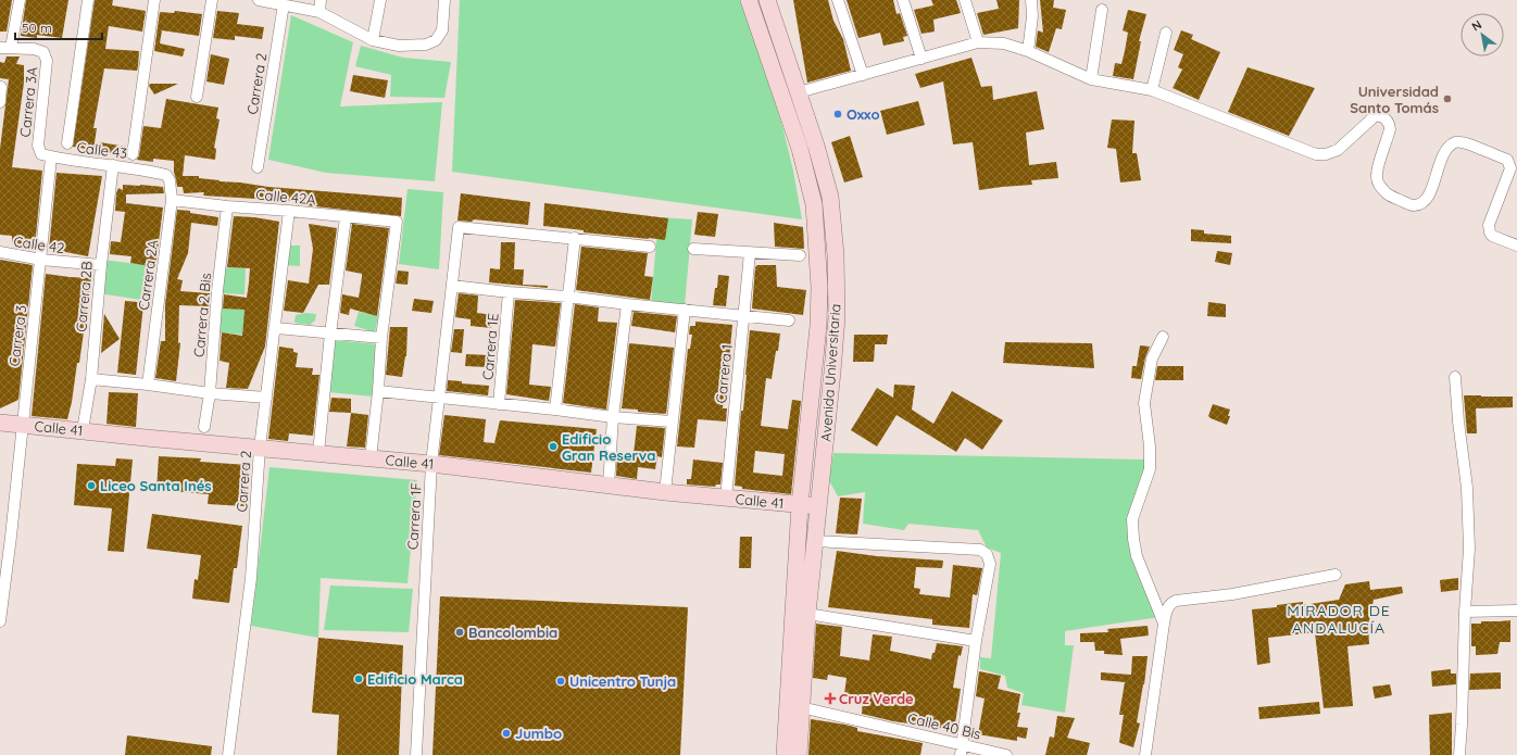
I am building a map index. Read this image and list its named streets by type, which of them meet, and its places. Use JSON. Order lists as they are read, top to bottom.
{
  "streets": {
    "main road": ["Avenida Universitaria", "Calle 41"],
    "street": [
      "Carrera 2",
      "Carrera 3A",
      "Calle 43",
      "Calle 42A",
      "Calle 42",
      "Carrera 2A",
      "Carrera 2B",
      "Carrera 2 Bis",
      "Carrera 3",
      "Carrera 1E",
      "Carrera 1",
      "Carrera 1F",
      "Calle 40 Bis"
    ]
  },
  "crossings": [
    ["Carrera 2", "Calle 42A"],
    ["Carrera 2", "Calle 41"],
    ["Carrera 3A", "Calle 43"],
    ["Carrera 3A", "Carrera 3"],
    ["Calle 43", "Carrera 2A"],
    ["Calle 43", "Carrera 2B"],
    ["Calle 43", "Carrera 3"],
    ["Calle 42A", "Carrera 2A"],
    ["Calle 42A", "Carrera 2 Bis"],
    ["Calle 42", "Carrera 2B"],
    ["Calle 42", "Carrera 3"],
    ["Carrera 2B", "Calle 41"],
    ["Carrera 3", "Calle 41"],
    ["Avenida Universitaria", "Calle 41"],
    ["Avenida Universitaria", "Calle 40 Bis"],
    ["Carrera 1", "Calle 41"],
    ["Calle 41", "Carrera 1F"]
  ],
  "districts": ["MIRADOR DE ANDALUCÍA"],
  "places": {
    "other": [
      "Universidad Santo Tomás",
      "Oxxo",
      "Edificio Gran Reserva",
      "Liceo Santa Inés",
      "Bancolombia",
      "Edificio Marca",
      "Unicentro Tunja",
      "Jumbo"
    ],
    "health": ["Cruz Verde"]
  },
  "scale_bar": "50 m",
  "north": "top left"
}
